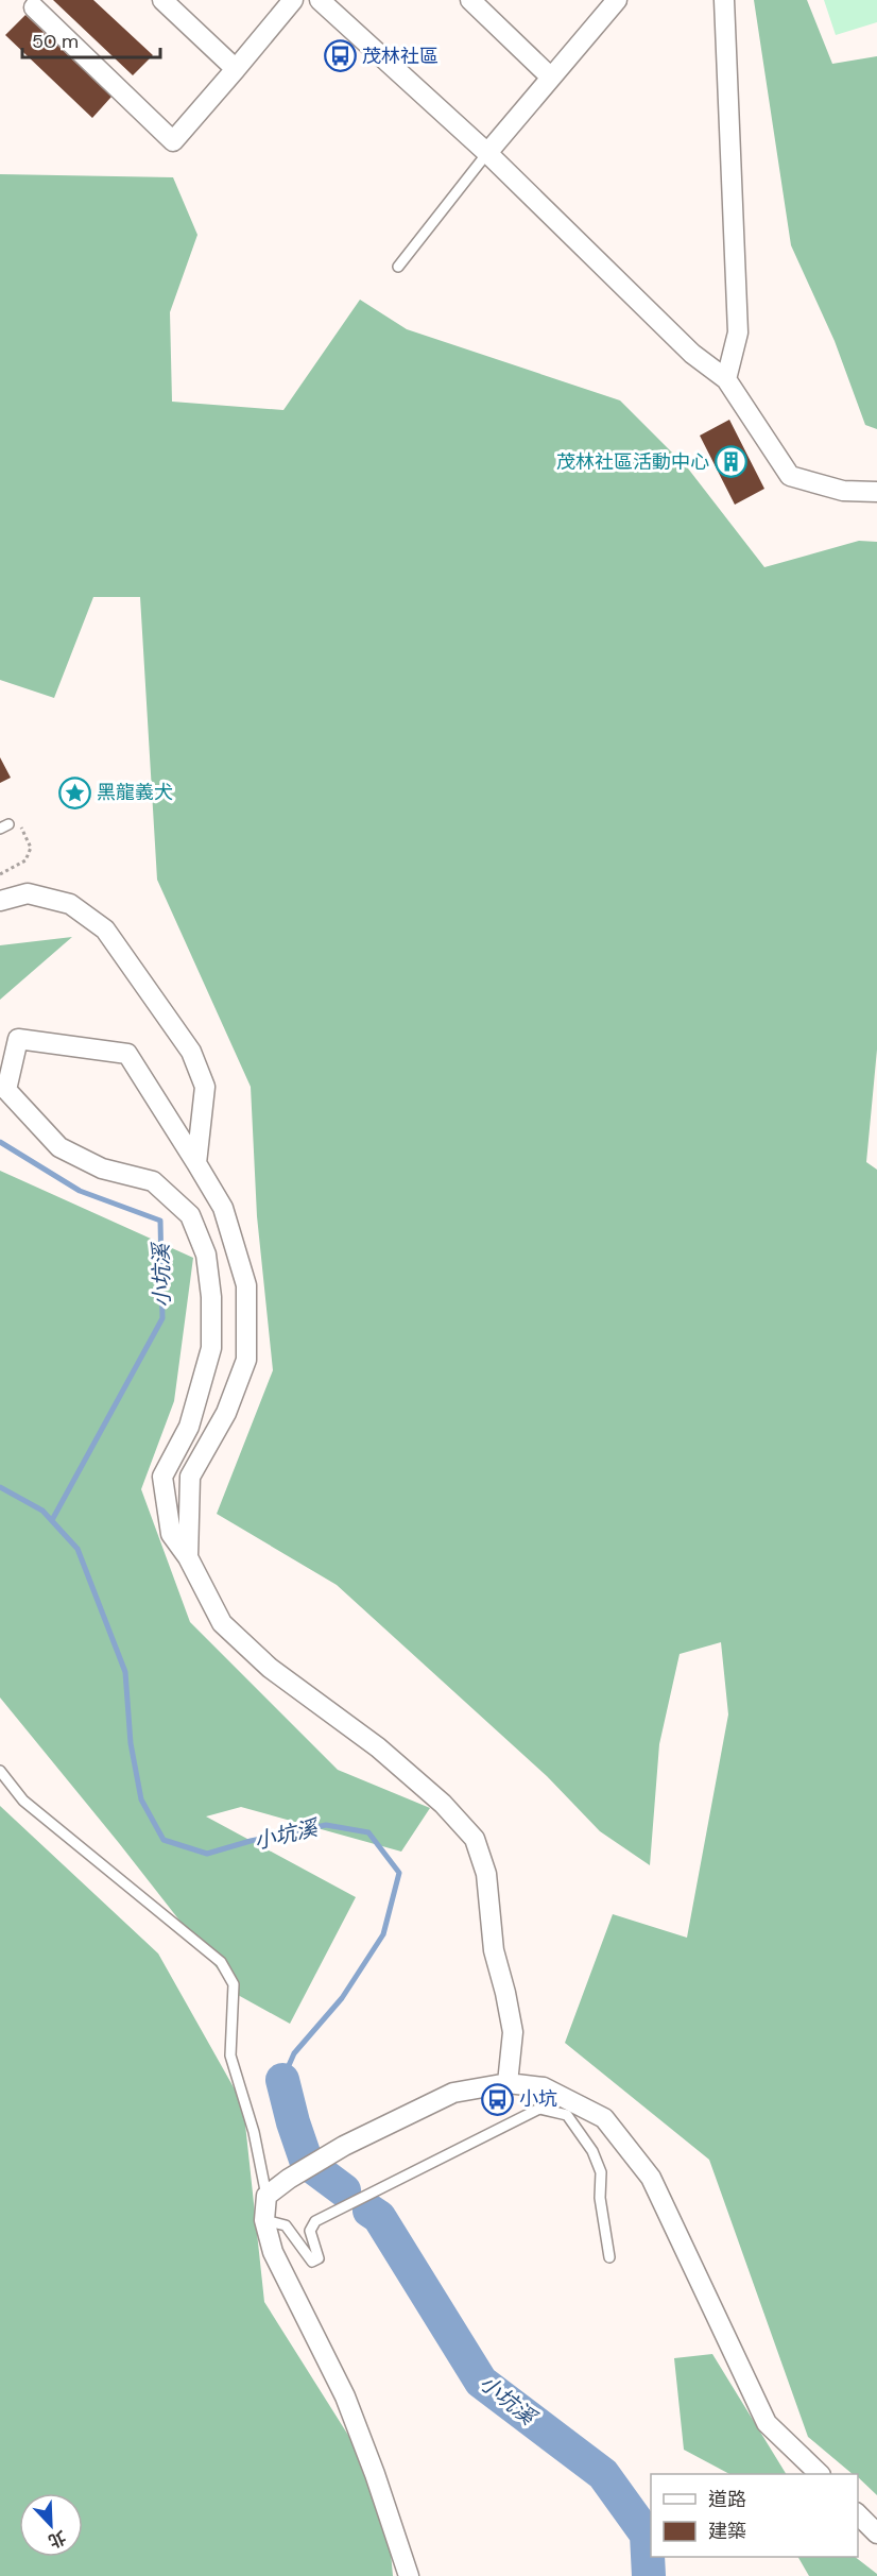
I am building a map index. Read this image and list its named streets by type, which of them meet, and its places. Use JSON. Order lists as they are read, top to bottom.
{
  "water": ["小坑溪"],
  "places": {
    "bus stop": ["茂林社區", "小坑"],
    "building": ["茂林社區活動中心"],
    "place": ["黑龍義犬"]
  },
  "legend": ["道路", "建築"],
  "scale_bar": "50 m",
  "north": "bottom right"
}
